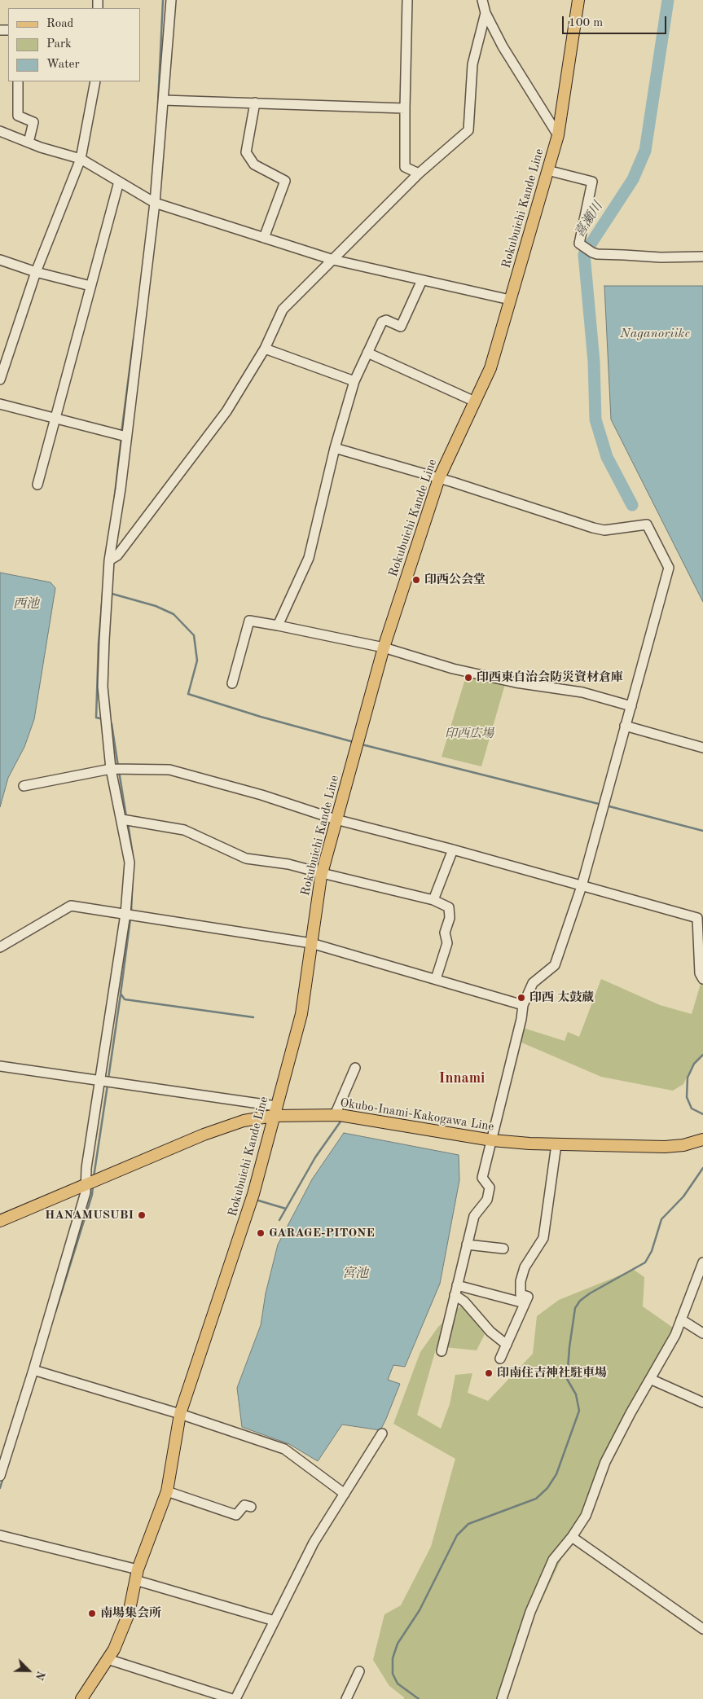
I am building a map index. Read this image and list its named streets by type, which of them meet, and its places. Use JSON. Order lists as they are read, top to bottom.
{
  "streets": {
    "main road": ["Rokubuichi Kande Line", "Okubo-Inami-Kakogawa Line"]
  },
  "crossings": [
    ["Rokubuichi Kande Line", "Okubo-Inami-Kakogawa Line"]
  ],
  "districts": ["Innami"],
  "water": [
    "喜瀬川",
    "Naganoriike",
    "西池",
    "宮池"
  ],
  "parks": ["印西広場"],
  "places": [
    "印西公会堂",
    "印西東自治会防災資材倉庫",
    "印西 太鼓蔵",
    "HANAMUSUBI",
    "GARAGE-PITONE",
    "印南住吉神社駐車場",
    "南場集会所"
  ],
  "legend": ["Road", "Park", "Water"],
  "scale_bar": "100 m",
  "north": "bottom right"
}
